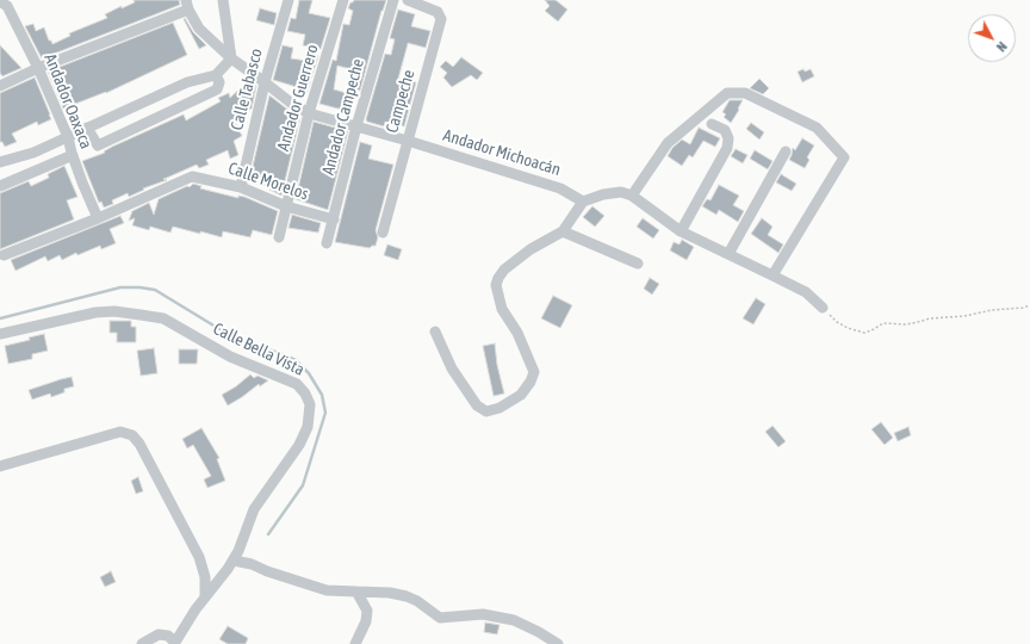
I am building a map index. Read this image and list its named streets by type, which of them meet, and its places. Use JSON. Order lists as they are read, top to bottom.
{
  "streets": {
    "street": [
      "Calle Tabasco",
      "Andador Guerrero",
      "Andador Oaxaca",
      "Campeche",
      "Andador Campeche",
      "Andador Michoacán",
      "Calle Morelos",
      "Calle Bella Vista"
    ]
  },
  "crossings": [
    ["Calle Tabasco", "Andador Michoacán"],
    ["Calle Tabasco", "Calle Morelos"],
    ["Andador Guerrero", "Andador Michoacán"],
    ["Andador Guerrero", "Calle Morelos"],
    ["Andador Oaxaca", "Calle Morelos"],
    ["Campeche", "Andador Michoacán"],
    ["Andador Campeche", "Andador Michoacán"],
    ["Andador Campeche", "Calle Morelos"]
  ],
  "north": "bottom right"
}
